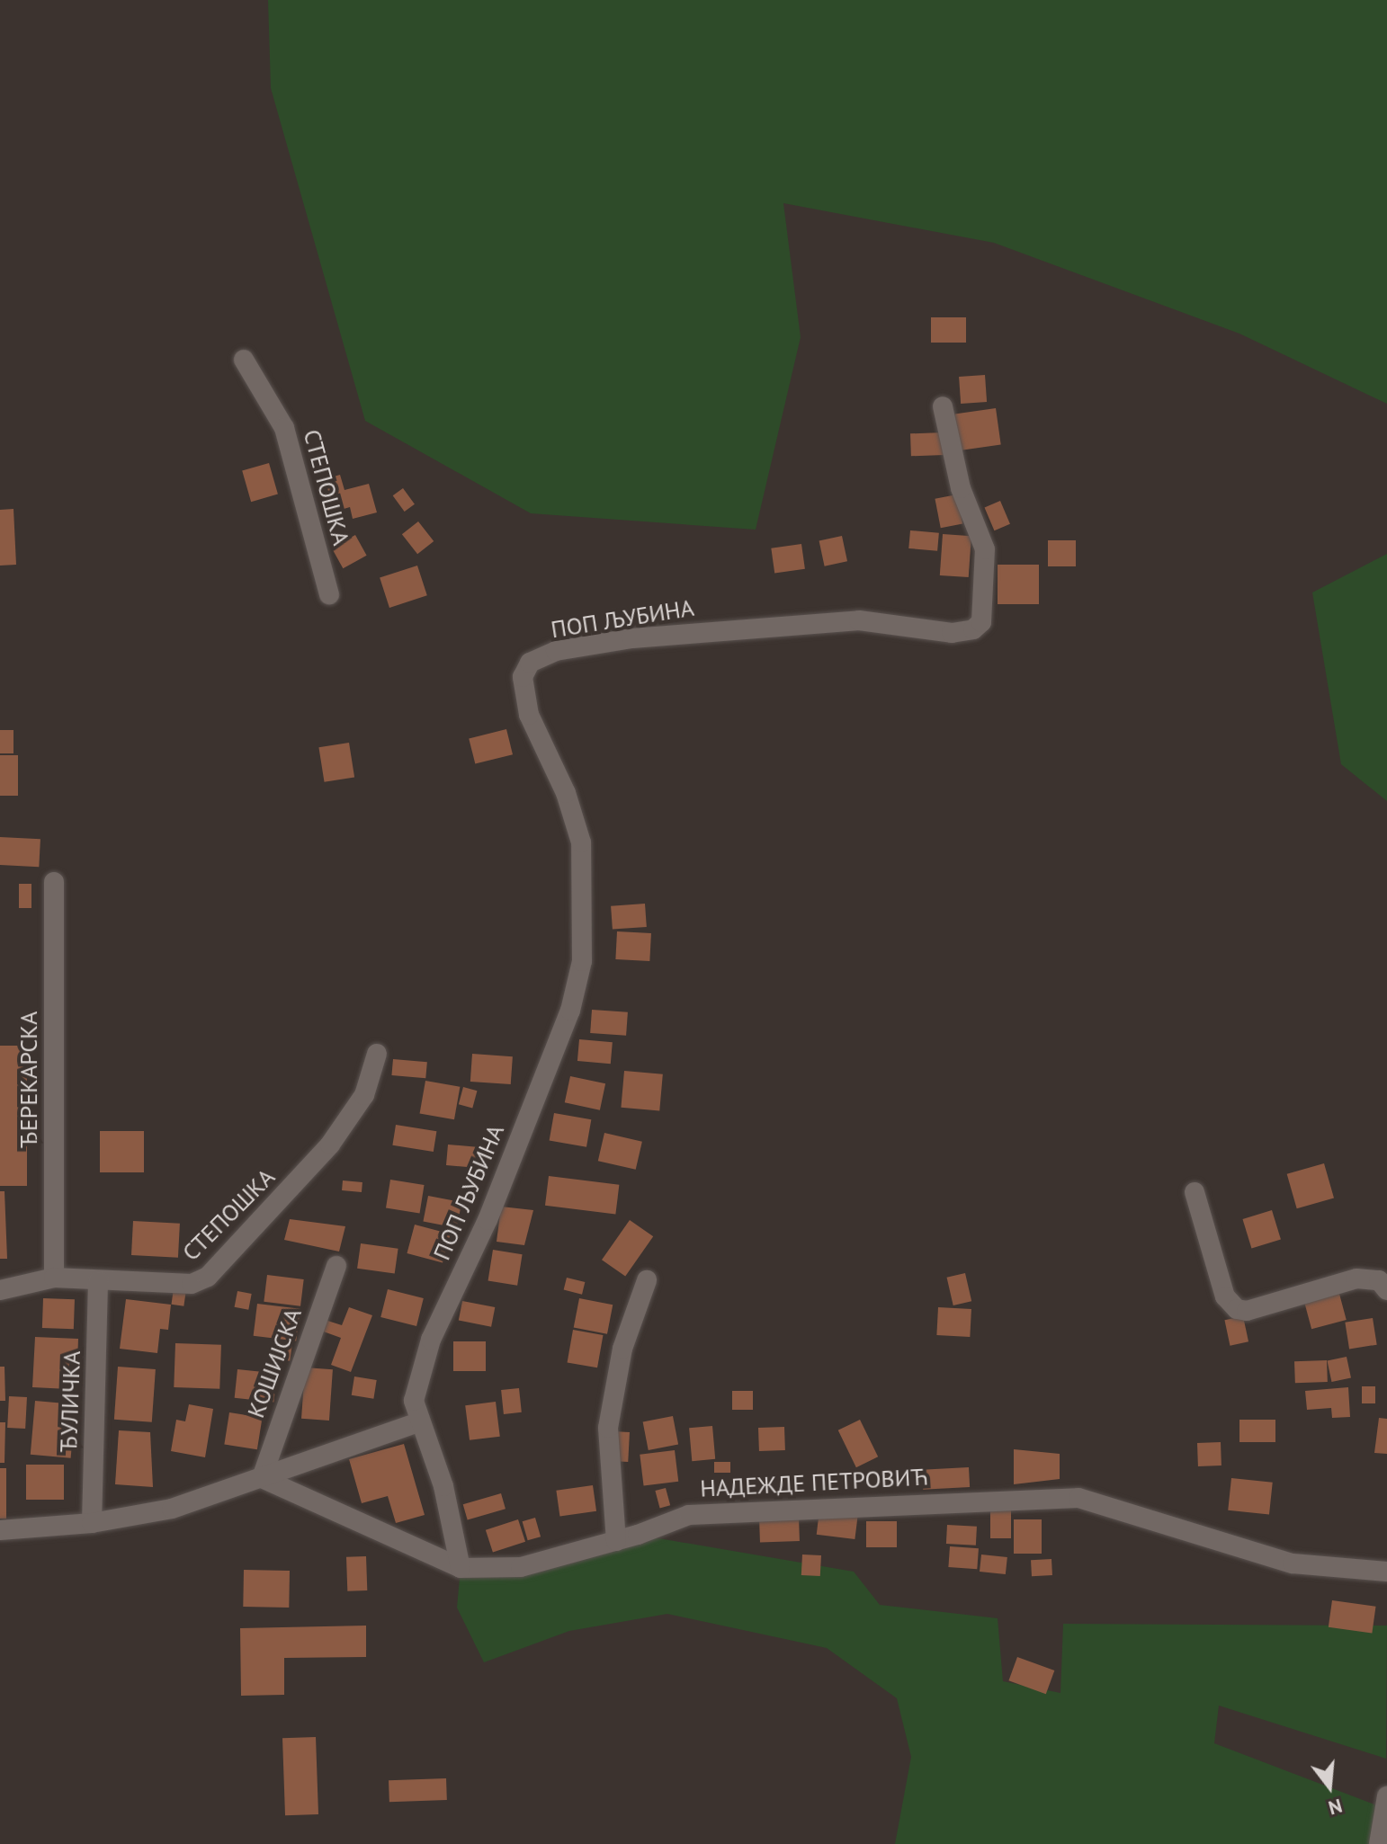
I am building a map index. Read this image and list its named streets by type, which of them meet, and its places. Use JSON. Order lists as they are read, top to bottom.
{
  "streets": {
    "street": [
      "СТЕПОШКА",
      "ПОП ЉУБИНА",
      "ЂЕРЕКАРСКА",
      "КОШИЈСКА",
      "ЂУЛИЧКА",
      "НАДЕЖДЕ ПЕТРОВИЋ"
    ]
  },
  "crossings": [
    ["СТЕПОШКА", "ЂЕРЕКАРСКА"],
    ["СТЕПОШКА", "ЂУЛИЧКА"],
    ["ПОП ЉУБИНА", "НАДЕЖДЕ ПЕТРОВИЋ"],
    ["КОШИЈСКА", "НАДЕЖДЕ ПЕТРОВИЋ"]
  ],
  "north": "bottom"
}
